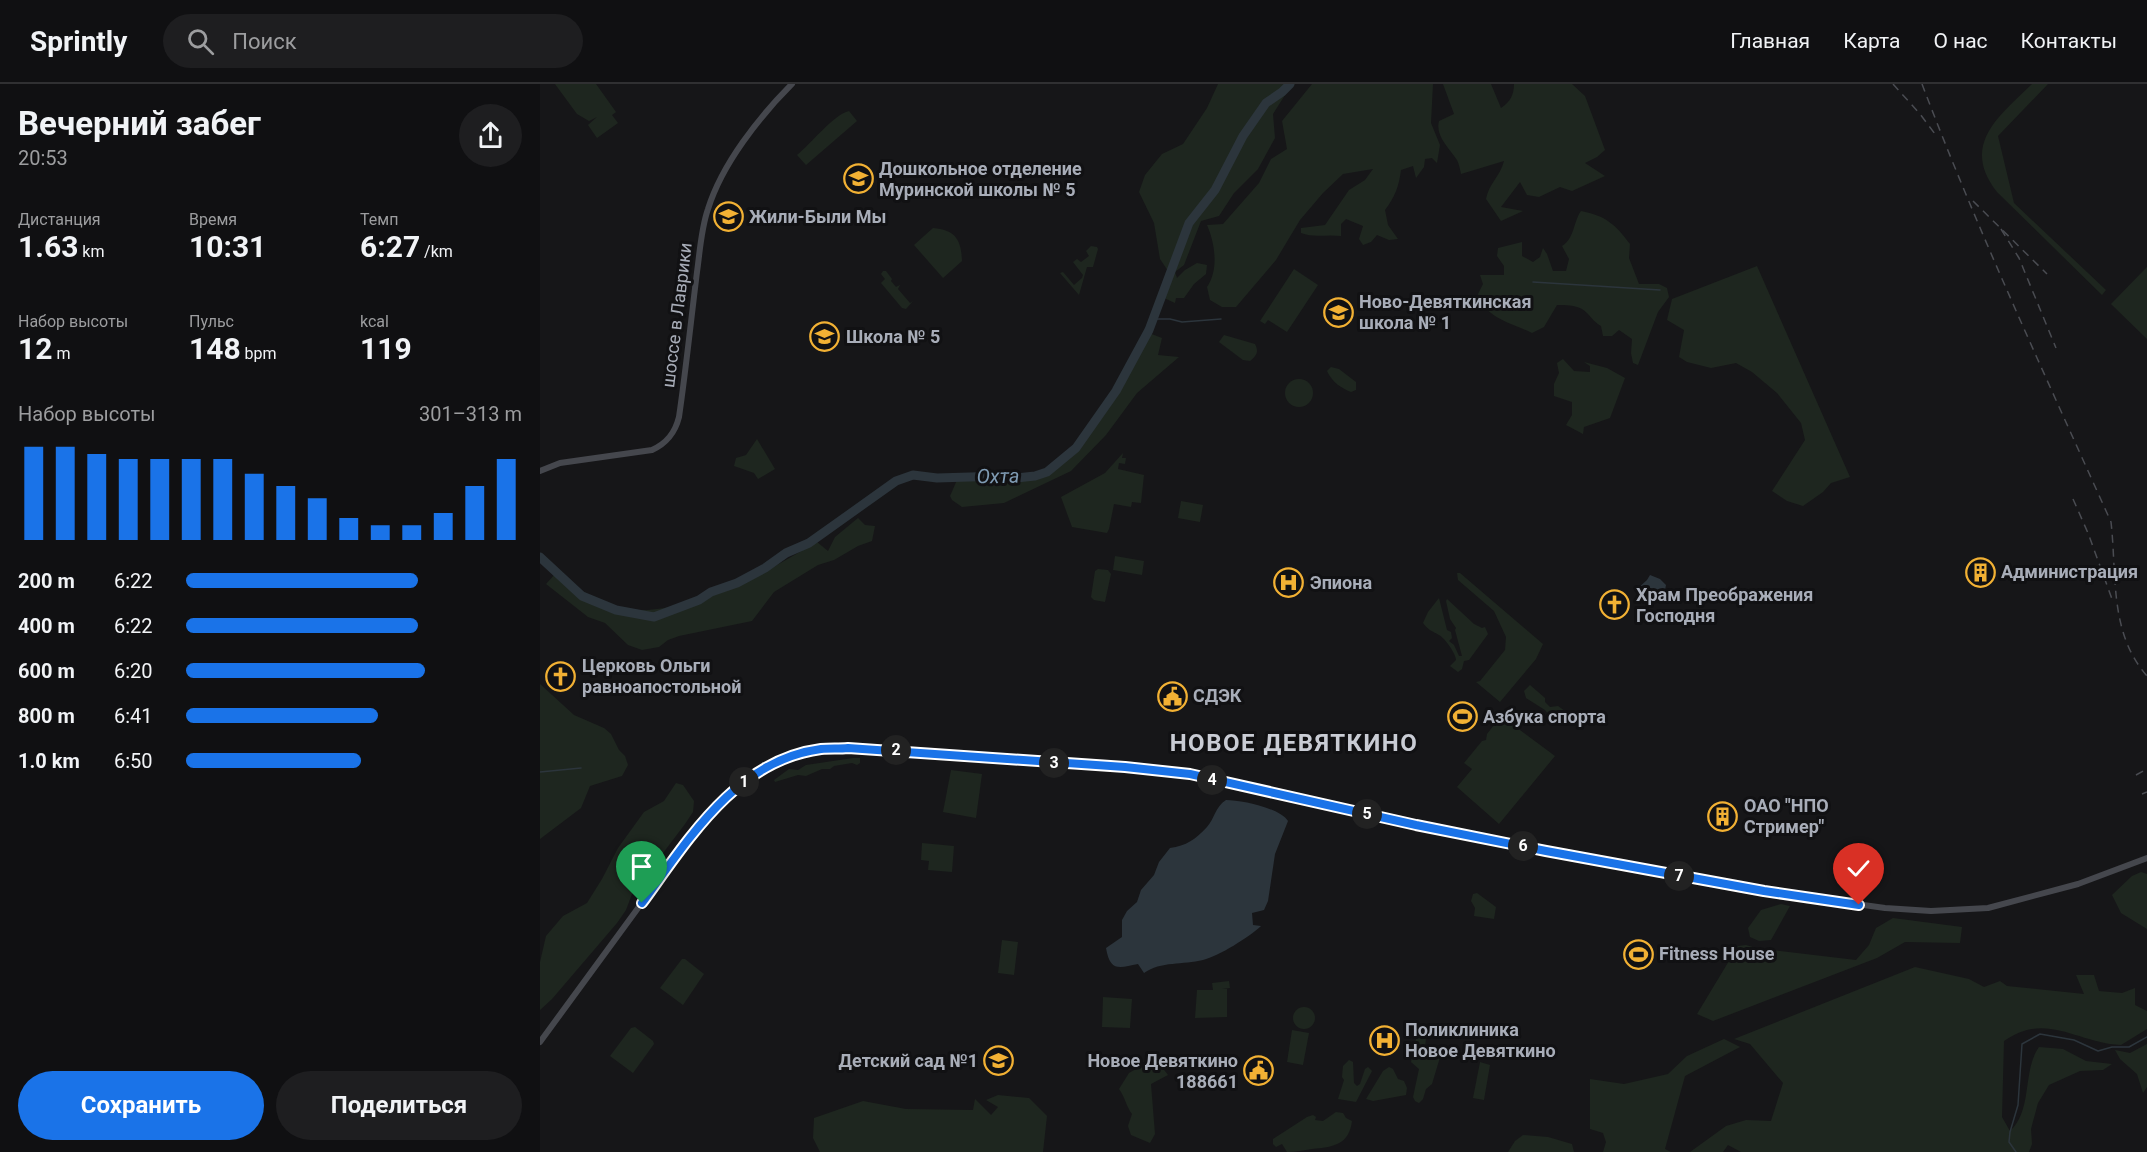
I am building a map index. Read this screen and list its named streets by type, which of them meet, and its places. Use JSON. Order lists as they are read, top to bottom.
{
  "streets": {
    "main road": ["шоссе в Лаврики"]
  },
  "districts": ["НОВОЕ ДЕВЯТКИНО"],
  "water": ["Охта"],
  "places": {
    "school or university": [
      "Дошкольное отделение Муринской школы № 5",
      "Жили-Были Мы",
      "Ново-Девяткинская школа № 1",
      "Школа № 5",
      "Детский сад №1"
    ],
    "building": ["Администрация", "ОАО \"НПО Стример\""],
    "hospital": ["Эпиона", "Поликлиника Новое Девяткино"],
    "church": ["Храм Преображения Господня", "Церковь Ольги равноапостольной"],
    "public building": ["СДЭК", "Новое Девяткино 188661"],
    "sports": ["Азбука спорта", "Fitness House"]
  },
  "page": {
    "header": "Sprintly",
    "search": "Поиск",
    "nav": [
      "Главная",
      "Карта",
      "О нас",
      "Контакты"
    ],
    "heading": ["Вечерний забег", "20:53"],
    "stats": [
      ["Дистанция", "1.63 km"],
      ["Время", "10:31"],
      ["Темп", "6:27 /km"],
      ["Набор высоты", "12 m"],
      ["Пульс", "148 bpm"],
      ["kcal", "119"]
    ],
    "chart": ["Набор высоты", "301–313 m"],
    "list": [
      {
        "name": "200 m",
        "note": "6:22"
      },
      {
        "name": "400 m",
        "note": "6:22"
      },
      {
        "name": "600 m",
        "note": "6:20"
      },
      {
        "name": "800 m",
        "note": "6:41"
      },
      {
        "name": "1.0 km",
        "note": "6:50"
      }
    ],
    "pins": [
      "2",
      "3",
      "4",
      "1",
      "5",
      "6",
      "7"
    ],
    "buttons": ["Сохранить", "Поделиться"]
  }
}
